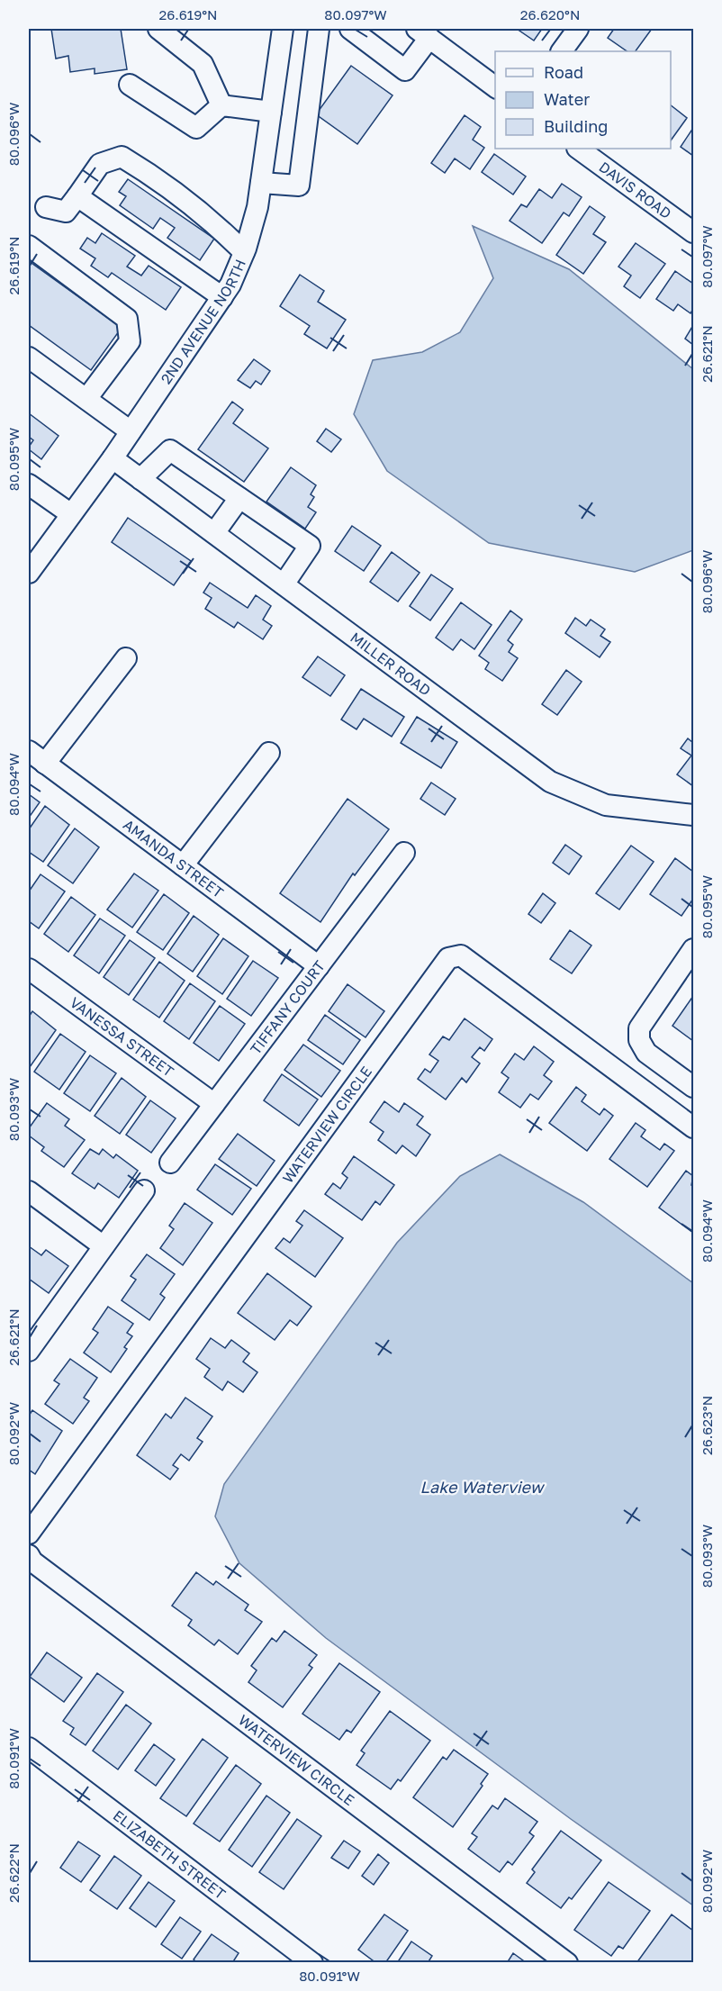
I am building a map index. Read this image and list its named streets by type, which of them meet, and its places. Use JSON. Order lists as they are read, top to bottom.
{
  "streets": {
    "street": [
      "DAVIS ROAD",
      "2ND AVENUE NORTH",
      "MILLER ROAD",
      "AMANDA STREET",
      "TIFFANY COURT",
      "VANESSA STREET",
      "WATERVIEW CIRCLE",
      "ELIZABETH STREET"
    ]
  },
  "crossings": [
    ["2ND AVENUE NORTH", "MILLER ROAD"],
    ["AMANDA STREET", "TIFFANY COURT"],
    ["TIFFANY COURT", "VANESSA STREET"]
  ],
  "water": ["Lake Waterview"],
  "legend": ["Road", "Water", "Building"],
  "coordinates": [
    "26.619°N",
    "80.097°W",
    "26.620°N",
    "80.096°W",
    "26.621°N",
    "80.095°W",
    "80.094°W",
    "80.093°W",
    "26.623°N",
    "80.092°W",
    "80.091°W",
    "26.622°N"
  ]
}
